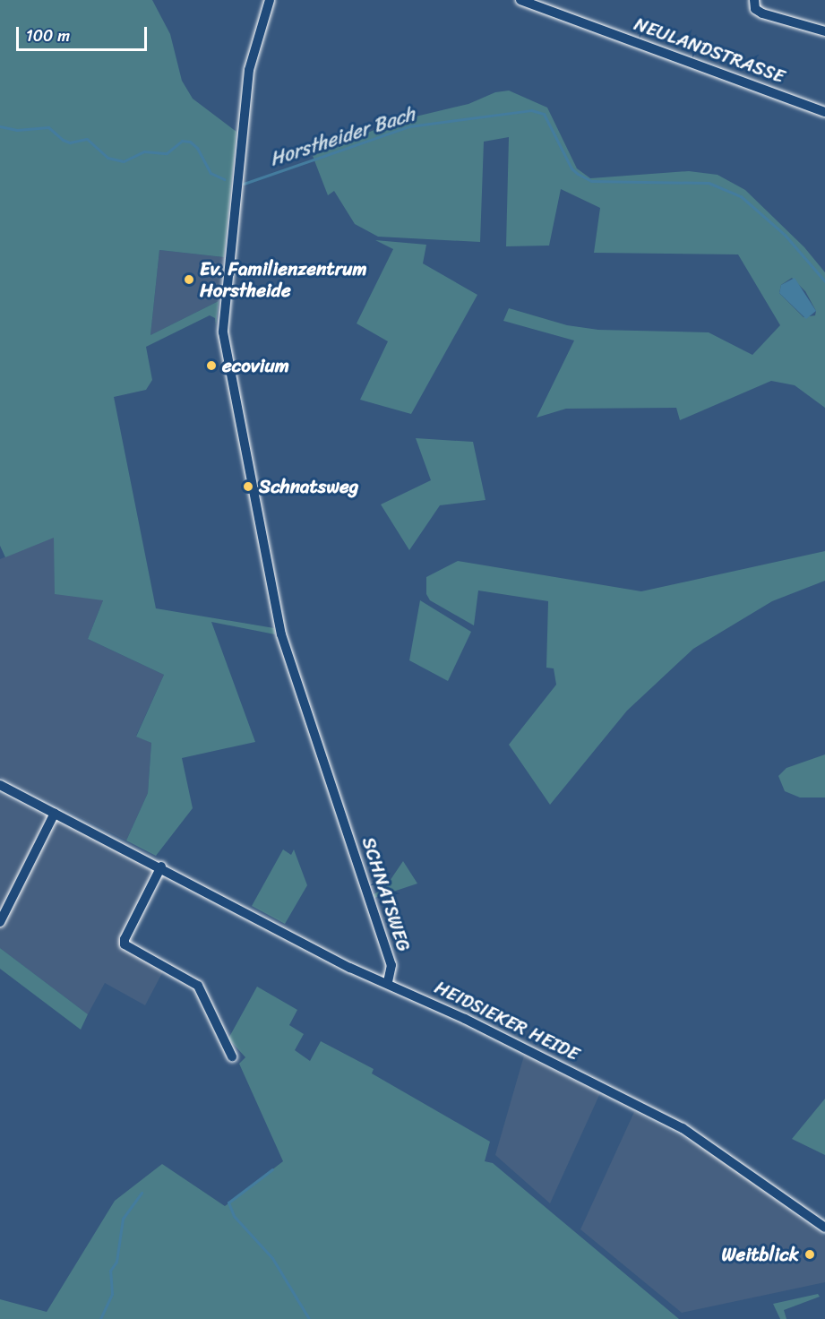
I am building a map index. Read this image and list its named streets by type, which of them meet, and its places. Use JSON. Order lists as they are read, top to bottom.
{
  "streets": {
    "street": ["NEULANDSTRASSE", "SCHNATSWEG", "HEIDSIEKER HEIDE"]
  },
  "crossings": [
    ["SCHNATSWEG", "HEIDSIEKER HEIDE"]
  ],
  "water": ["Horstheider Bach"],
  "places": [
    "Ev. Familienzentrum Horstheide",
    "ecovium",
    "Schnatsweg",
    "Weitblick"
  ],
  "scale_bar": "100 m"
}
